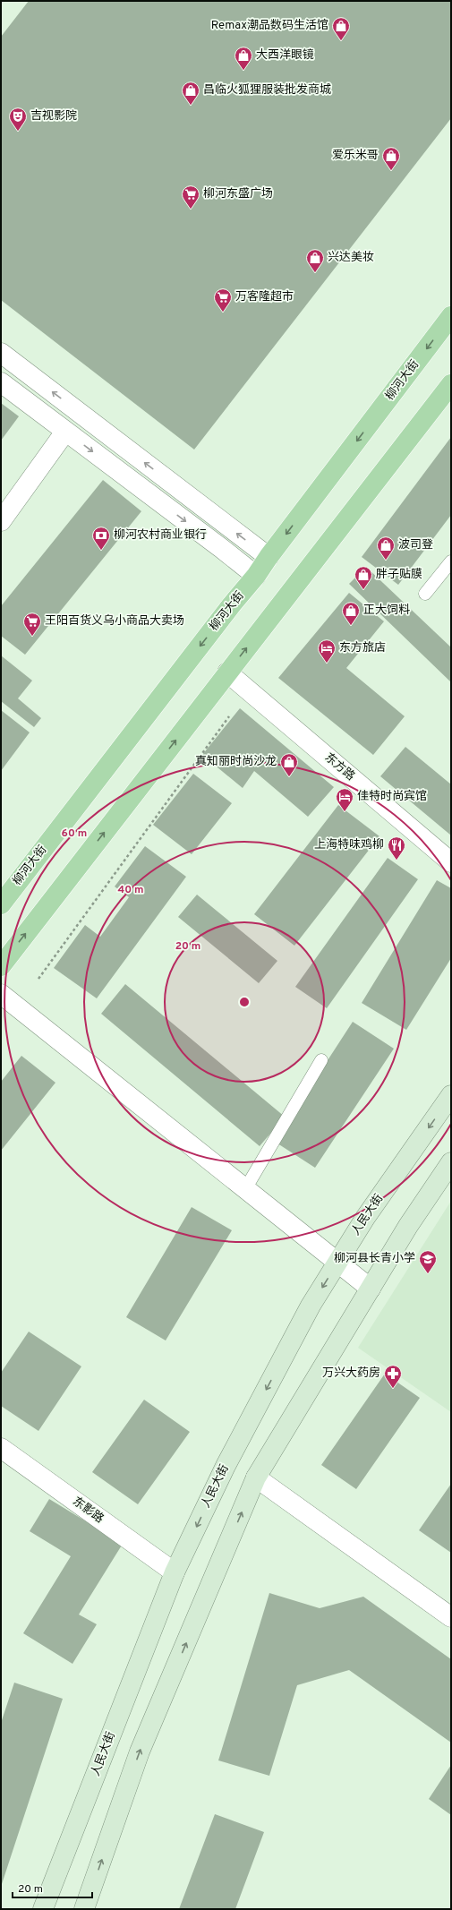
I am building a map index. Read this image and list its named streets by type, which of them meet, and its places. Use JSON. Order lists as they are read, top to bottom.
{
  "streets": {
    "main road": ["柳河大街"],
    "street": ["东方路", "人民大街", "东影路"]
  },
  "crossings": [
    ["人民大街", "东影路"]
  ],
  "places": {
    "shop": [
      "Remax潮品数码生活馆",
      "大西洋眼镜",
      "昌临火狐狸服装批发商城",
      "爱乐米哥",
      "兴达美妆",
      "波司登",
      "胖子贴膜",
      "正大饲料",
      "真知丽时尚沙龙"
    ],
    "theatre": ["吉视影院"],
    "supermarket": ["柳河东盛广场", "万客隆超市", "王阳百货义乌小商品大卖场"],
    "bank": ["柳河农村商业银行"],
    "hotel": ["东方旅店", "佳特时尚宾馆"],
    "restaurant": ["上海特味鸡柳"],
    "school or university": ["柳河县长青小学"],
    "pharmacy": ["万兴大药房"]
  },
  "scale_bar": "20 m",
  "rings": ["60 m", "40 m", "20 m"]
}
